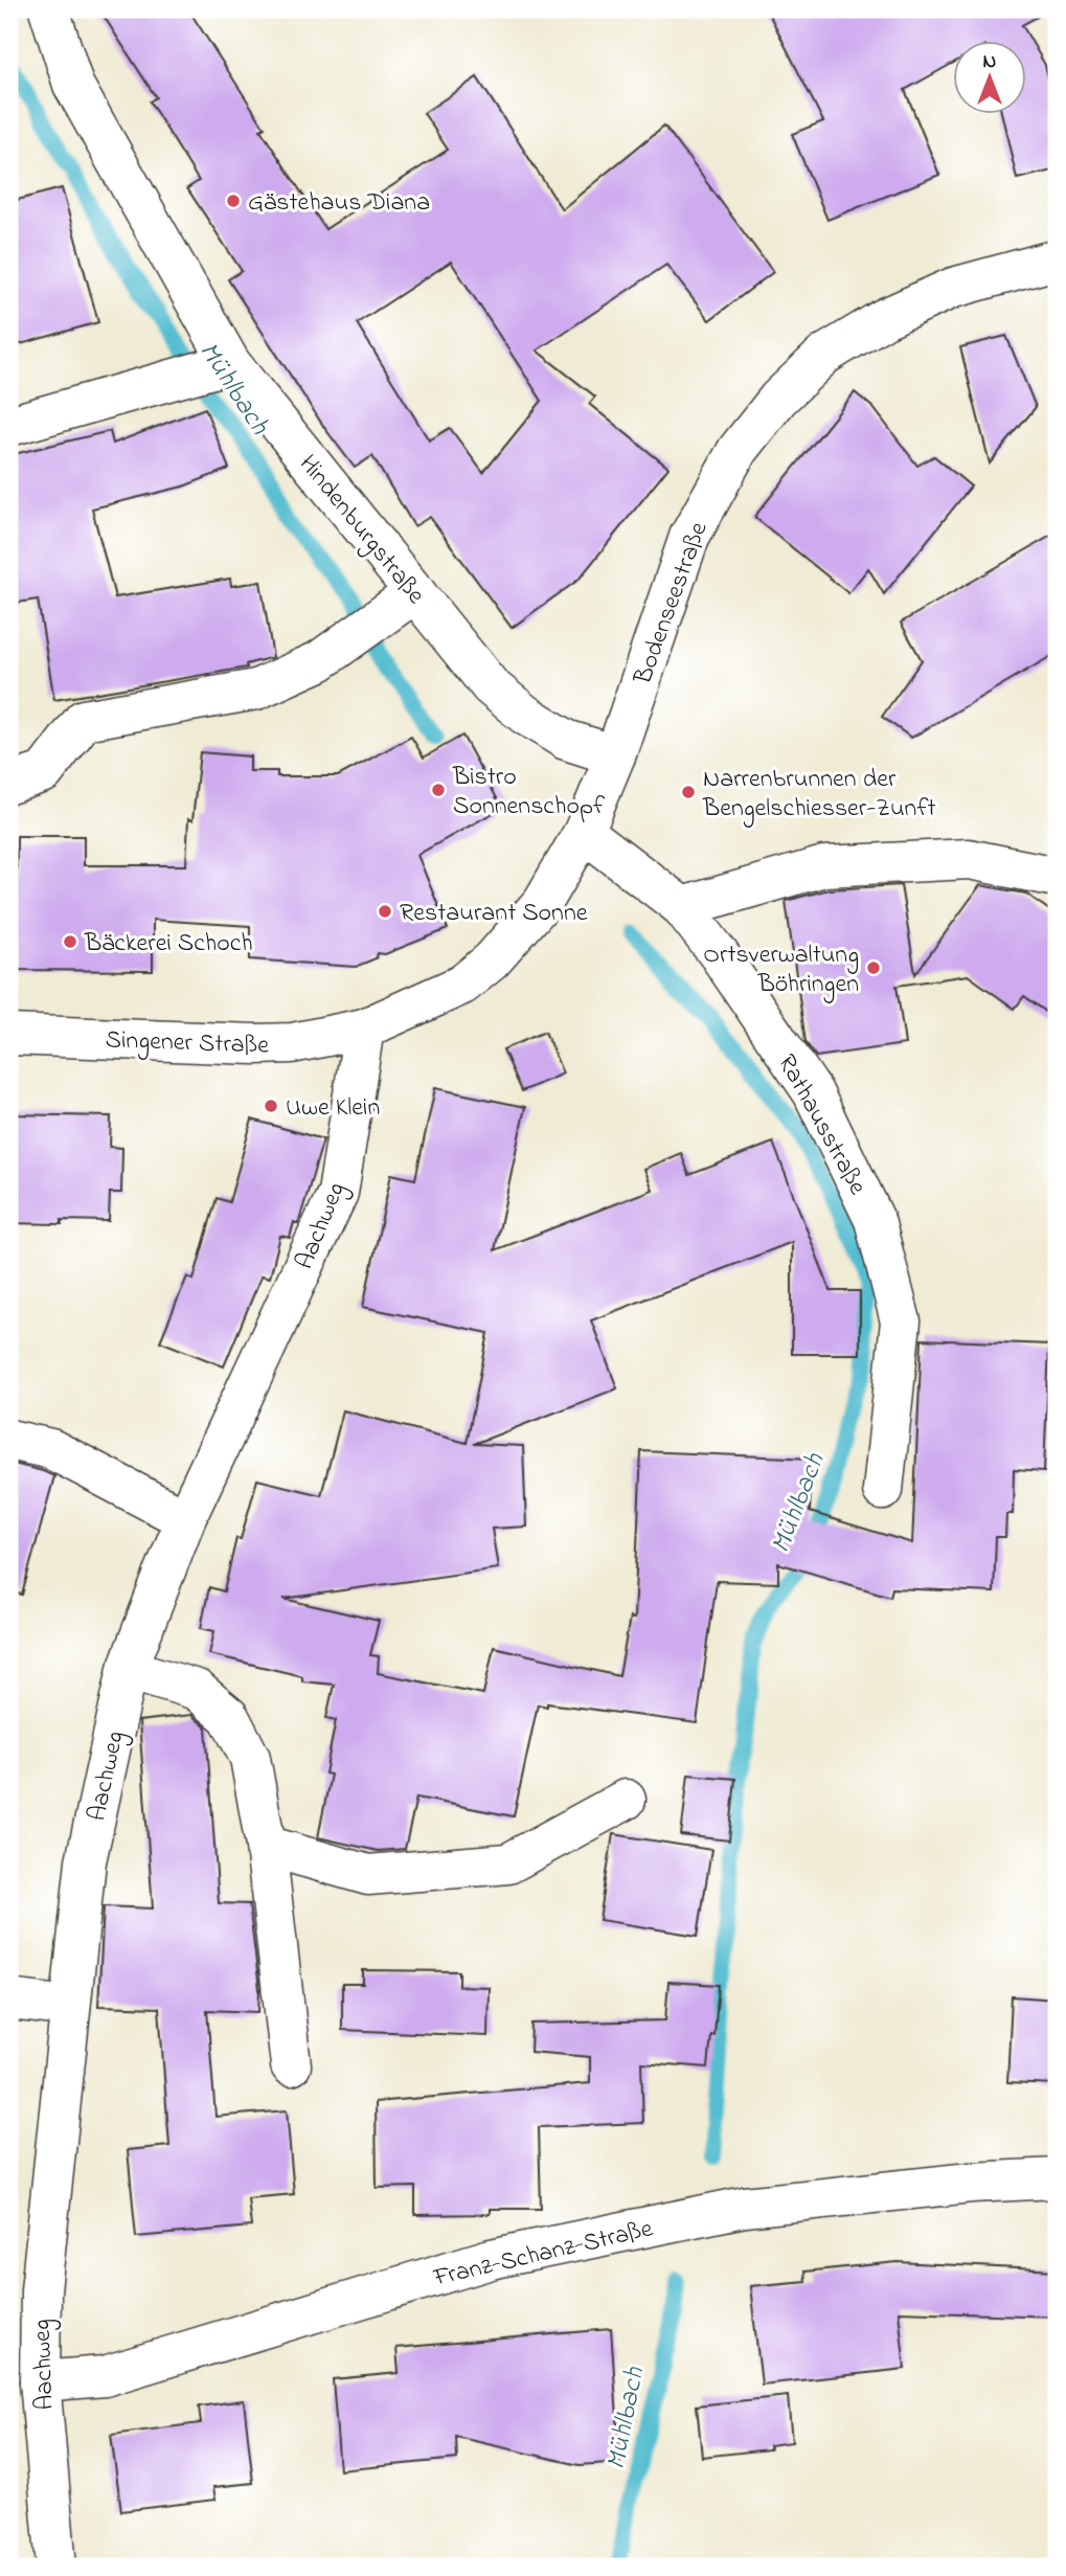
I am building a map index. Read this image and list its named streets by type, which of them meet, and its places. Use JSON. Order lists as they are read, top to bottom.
{
  "streets": {
    "street": [
      "Hindenburgstraße",
      "Bodenseestraße",
      "Singener Straße",
      "Rathausstraße",
      "Aachweg",
      "Franz-Schanz-Straße"
    ]
  },
  "crossings": [
    ["Hindenburgstraße", "Bodenseestraße"],
    ["Bodenseestraße", "Singener Straße"],
    ["Bodenseestraße", "Rathausstraße"],
    ["Bodenseestraße", "Aachweg"],
    ["Singener Straße", "Aachweg"],
    ["Aachweg", "Franz-Schanz-Straße"]
  ],
  "water": ["Mühlbach"],
  "places": [
    "Gästehaus Diana",
    "Bistro Sonnenschopf",
    "Narrenbrunnen der Bengelschiesser-Zunft",
    "Restaurant Sonne",
    "Bäckerei Schoch",
    "Ortsverwaltung Böhringen",
    "Uwe Klein"
  ],
  "north": "top"
}
